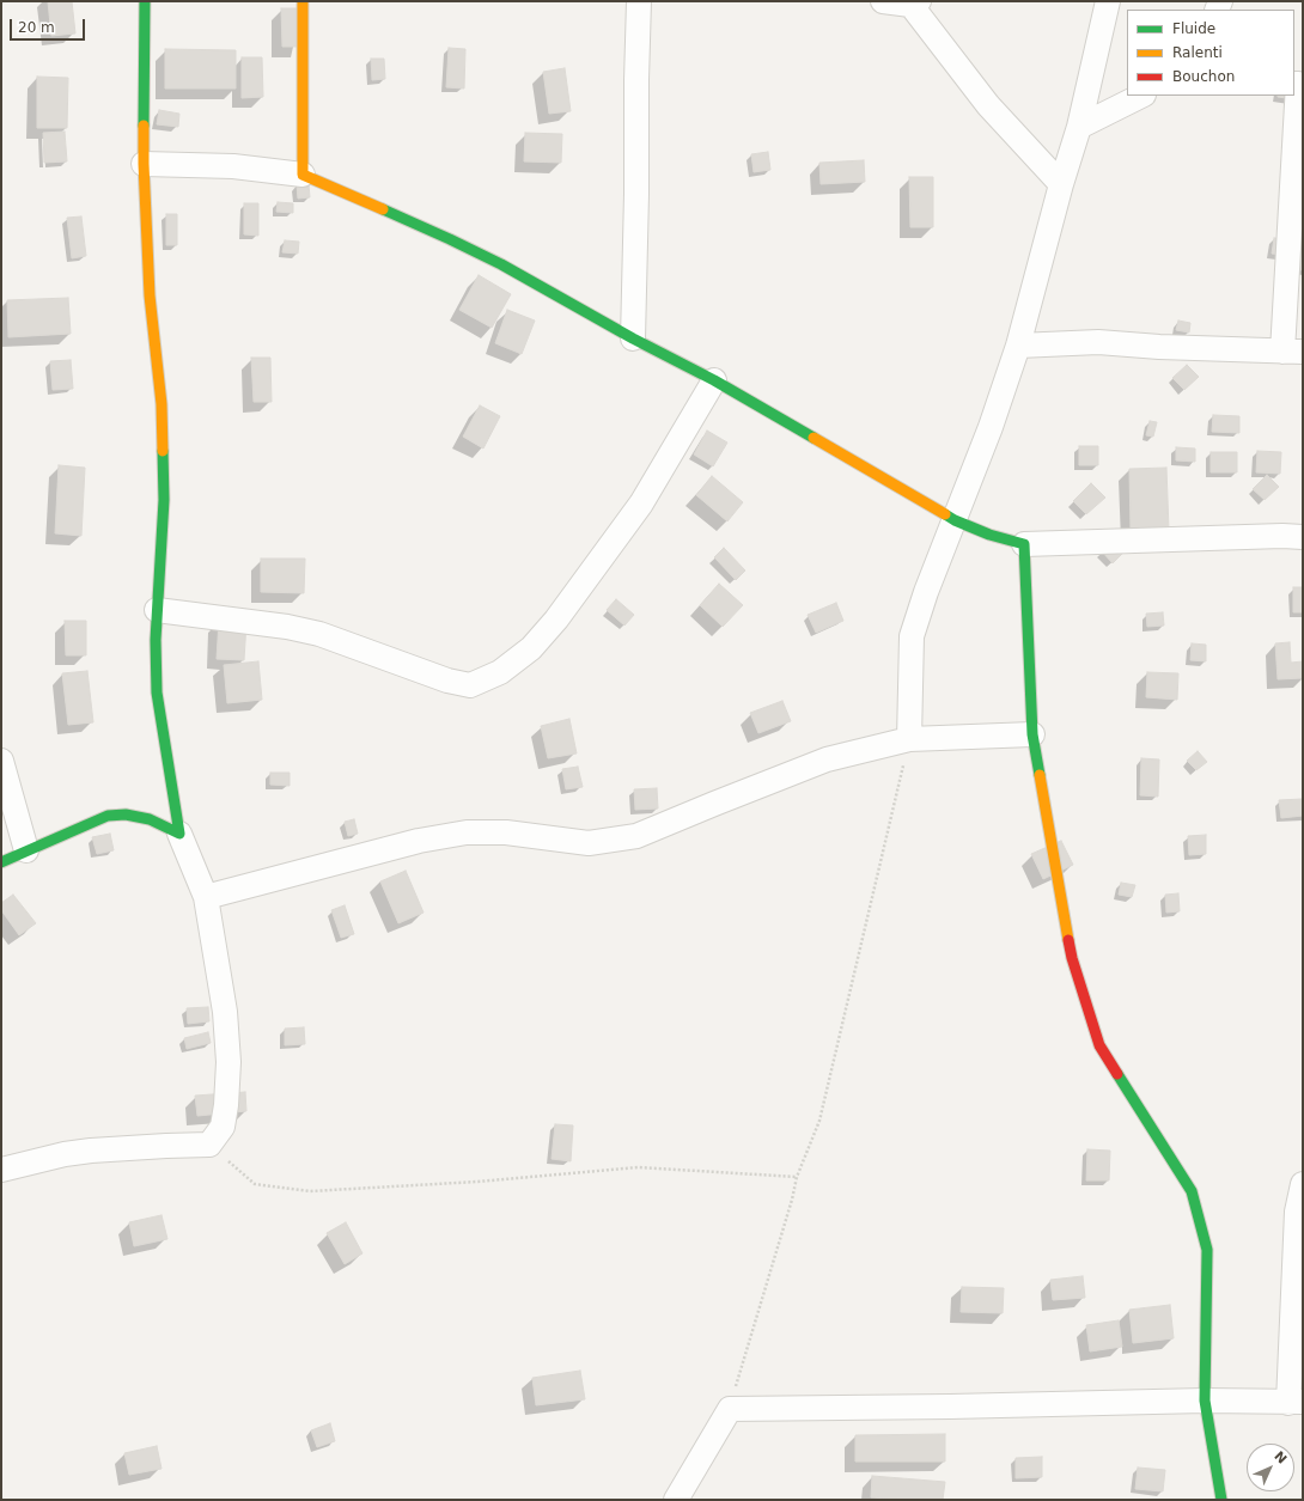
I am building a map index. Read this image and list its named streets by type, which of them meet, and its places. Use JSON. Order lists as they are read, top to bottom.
{
  "legend": ["Fluide", "Ralenti", "Bouchon"],
  "scale_bar": "20 m",
  "north": "top right"
}
